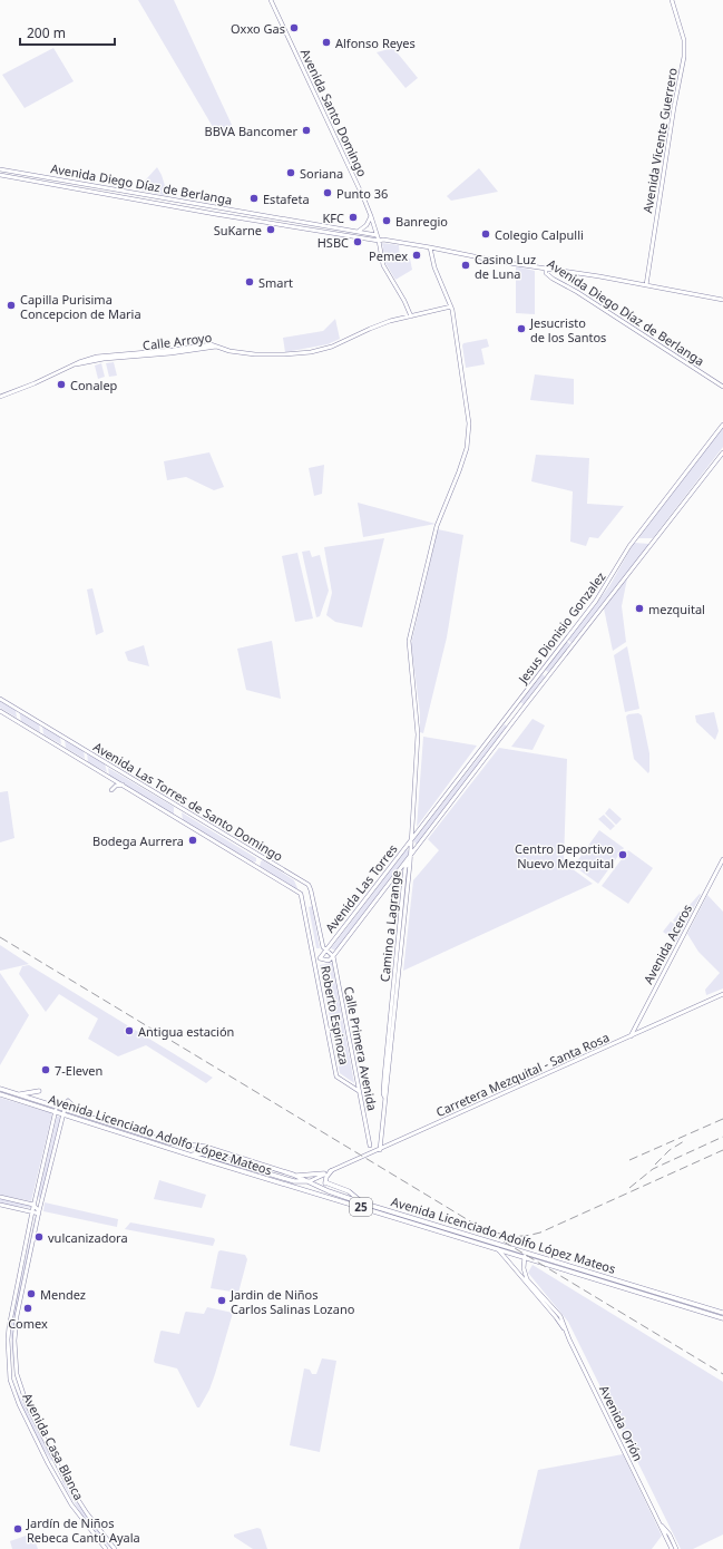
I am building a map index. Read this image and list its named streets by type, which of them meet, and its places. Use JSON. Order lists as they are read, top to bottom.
{
  "streets": {
    "main road": ["Avenida Licenciado Adolfo López Mateos", "25"],
    "street": [
      "Avenida Santo Domingo",
      "Avenida Vicente Guerrero",
      "Avenida Diego Díaz de Berlanga",
      "Calle Arroyo",
      "Jesus Dionisio Gonzalez",
      "Avenida Las Torres de Santo Domingo",
      "Avenida Las Torres",
      "Camino a Lagrange",
      "Avenida Aceros",
      "Roberto Espinoza",
      "Calle Primera Avenida",
      "Carretera Mezquital - Santa Rosa",
      "Avenida Orión",
      "Avenida Casa Blanca"
    ]
  },
  "crossings": [
    ["Avenida Santo Domingo", "Avenida Diego Díaz de Berlanga"],
    ["Avenida Santo Domingo", "Calle Arroyo"],
    ["Avenida Diego Díaz de Berlanga", "Camino a Lagrange"],
    ["Jesus Dionisio Gonzalez", "Avenida Las Torres"],
    ["Jesus Dionisio Gonzalez", "Camino a Lagrange"],
    ["Avenida Las Torres de Santo Domingo", "Avenida Las Torres"],
    ["Avenida Las Torres de Santo Domingo", "Roberto Espinoza"],
    ["Avenida Las Torres", "Camino a Lagrange"],
    ["Avenida Las Torres", "Calle Primera Avenida"],
    ["Camino a Lagrange", "Carretera Mezquital - Santa Rosa"],
    ["Avenida Aceros", "Carretera Mezquital - Santa Rosa"],
    ["Roberto Espinoza", "Calle Primera Avenida"],
    ["Carretera Mezquital - Santa Rosa", "Avenida Licenciado Adolfo López Mateos"],
    ["Avenida Licenciado Adolfo López Mateos", "Avenida Orión"],
    ["Avenida Licenciado Adolfo López Mateos", "Avenida Casa Blanca"]
  ],
  "places": [
    "Oxxo Gas",
    "Alfonso Reyes",
    "BBVA Bancomer",
    "Soriana",
    "Punto 36",
    "Estafeta",
    "KFC",
    "Banregio",
    "SuKarne",
    "Colegio Calpulli",
    "HSBC",
    "Pemex",
    "Casino Luz de Luna",
    "Smart",
    "Capilla Purisima Concepcion de Maria",
    "Jesucristo de los Santos",
    "Conalep",
    "mezquital",
    "Bodega Aurrera",
    "Centro Deportivo Nuevo Mezquital",
    "Antigua estación",
    "7-Eleven",
    "vulcanizadora",
    "Mendez",
    "Jardin de Niños Carlos Salinas Lozano",
    "Comex",
    "Jardín de Niños Rebeca Cantú Ayala"
  ],
  "scale_bar": "200 m"
}
